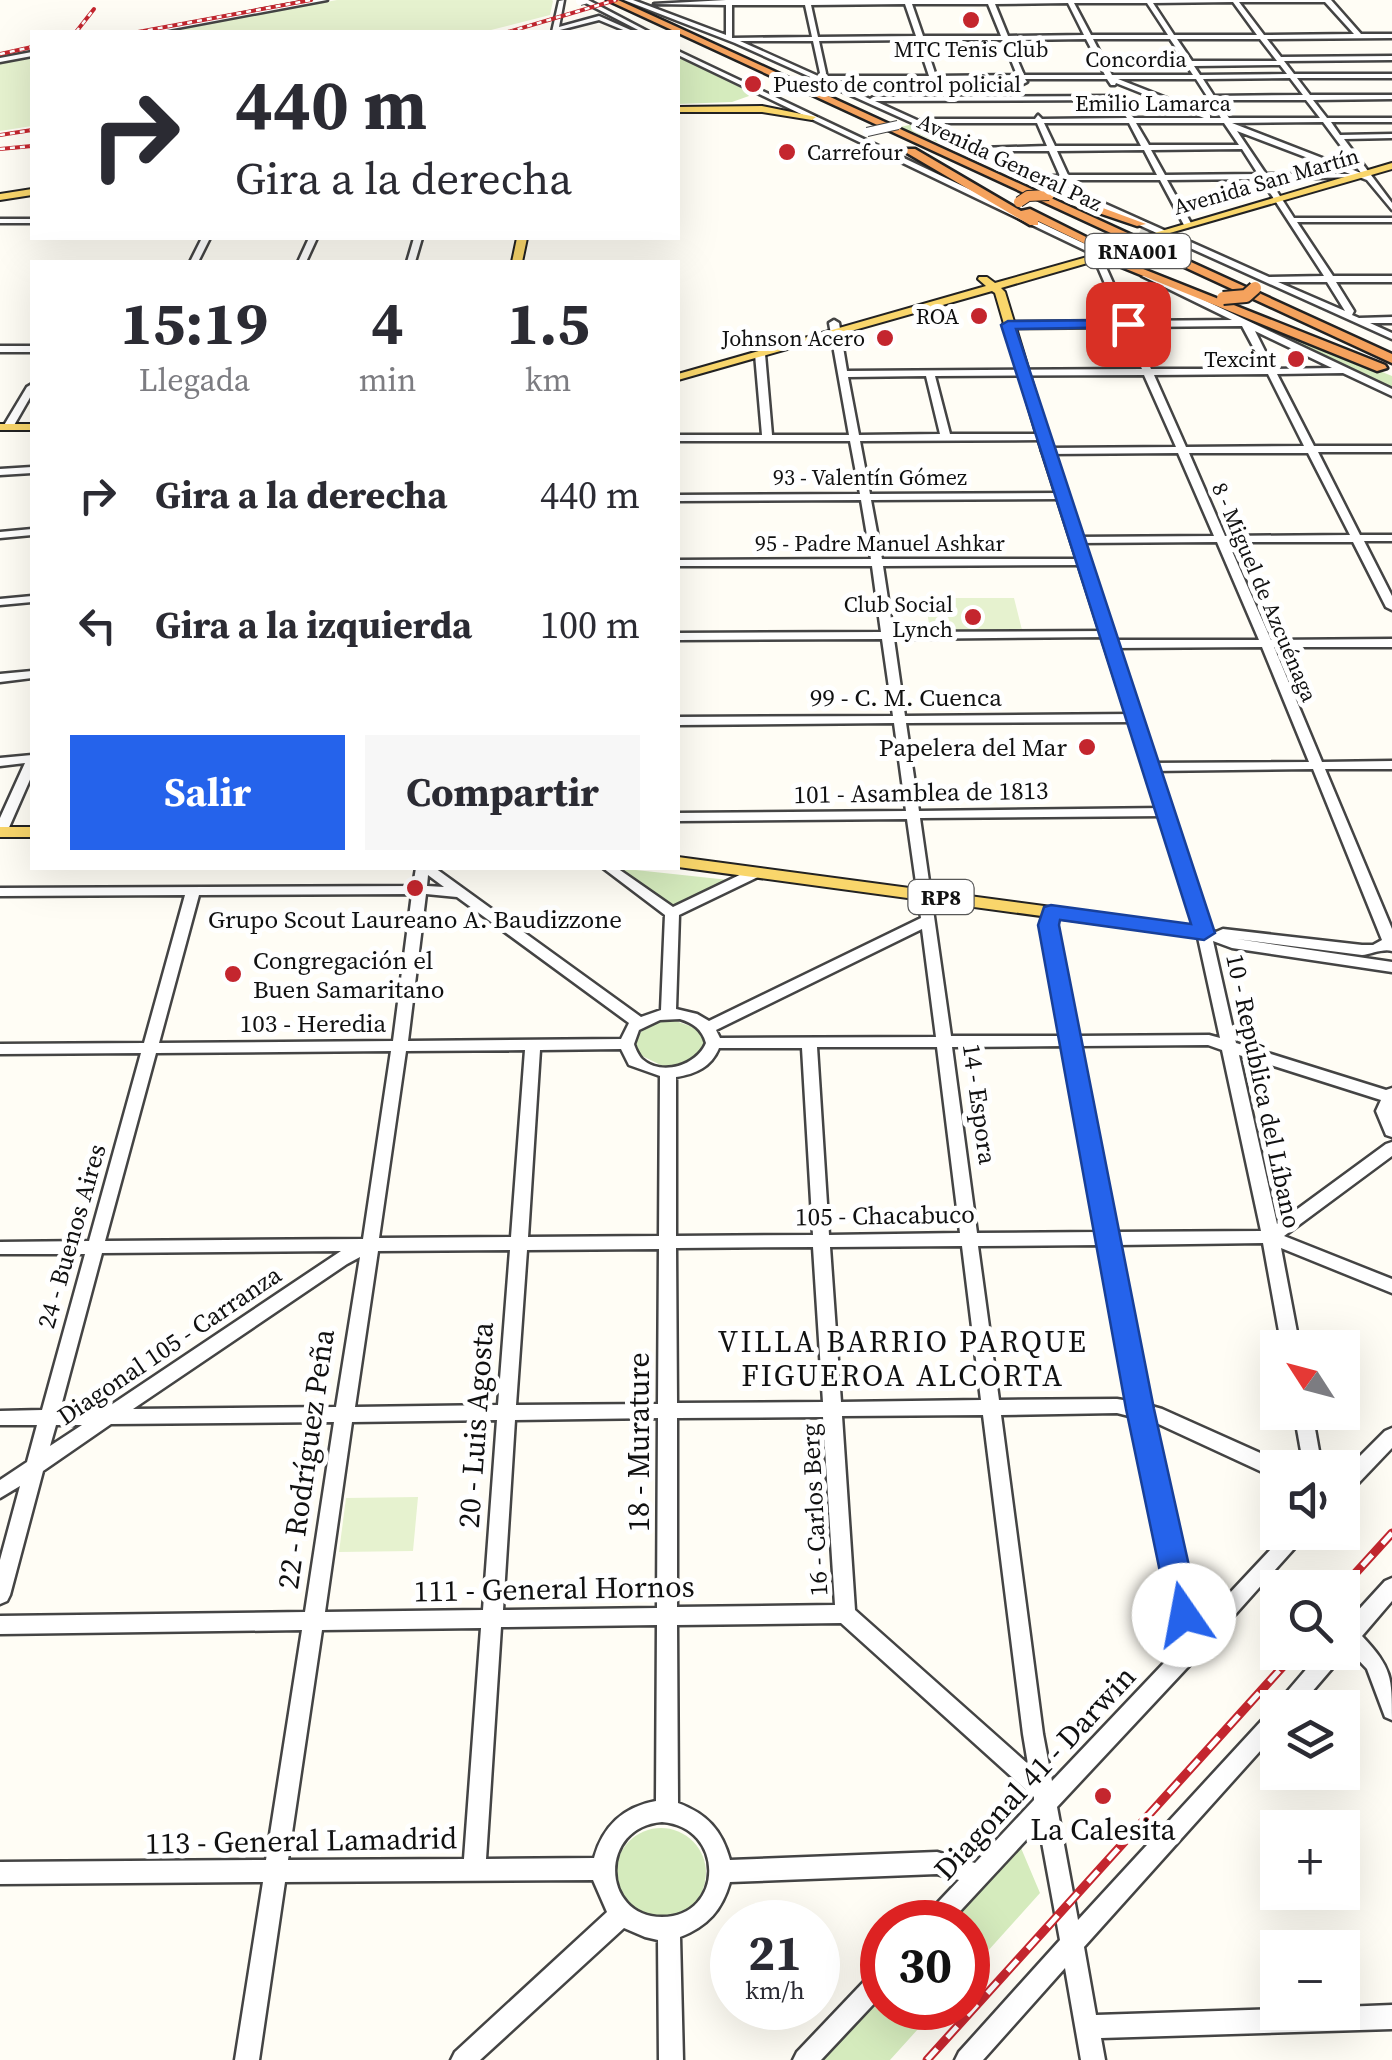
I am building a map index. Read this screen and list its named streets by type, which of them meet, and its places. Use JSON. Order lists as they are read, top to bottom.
{
  "streets": {
    "highway": ["Avenida General Paz", "RNA001"],
    "main road": ["Avenida San Martín", "RP8", "10 - República del Líbano"],
    "street": [
      "Concordia",
      "Emilio Lamarca",
      "93 - Valentín Gómez",
      "95 - Padre Manuel Ashkar",
      "8 - Miguel de Azcuénaga",
      "99 - C. M. Cuenca",
      "101 - Asamblea de 1813",
      "103 - Heredia",
      "14 - Espora",
      "105 - Chacabuco",
      "24 - Buenos Aires",
      "Diagonal 105 - Carranza",
      "20 - Luis Agosta",
      "18 - Murature",
      "22 - Rodríguez Peña",
      "16 - Carlos Berg",
      "111 - General Hornos",
      "Diagonal 41 - Darwin",
      "113 - General Lamadrid"
    ]
  },
  "crossings": [
    ["Concordia", "Avenida General Paz"],
    ["Emilio Lamarca", "Avenida General Paz"],
    ["Avenida San Martín", "8 - Miguel de Azcuénaga"],
    ["Avenida San Martín", "14 - Espora"],
    ["93 - Valentín Gómez", "10 - República del Líbano"],
    ["93 - Valentín Gómez", "14 - Espora"],
    ["95 - Padre Manuel Ashkar", "10 - República del Líbano"],
    ["95 - Padre Manuel Ashkar", "14 - Espora"],
    ["99 - C. M. Cuenca", "10 - República del Líbano"],
    ["99 - C. M. Cuenca", "14 - Espora"],
    ["101 - Asamblea de 1813", "10 - República del Líbano"],
    ["101 - Asamblea de 1813", "14 - Espora"],
    ["RP8", "10 - República del Líbano"],
    ["RP8", "14 - Espora"],
    ["103 - Heredia", "24 - Buenos Aires"],
    ["103 - Heredia", "20 - Luis Agosta"],
    ["103 - Heredia", "18 - Murature"],
    ["103 - Heredia", "22 - Rodríguez Peña"],
    ["10 - República del Líbano", "105 - Chacabuco"],
    ["14 - Espora", "105 - Chacabuco"],
    ["14 - Espora", "Diagonal 41 - Darwin"],
    ["105 - Chacabuco", "24 - Buenos Aires"],
    ["105 - Chacabuco", "Diagonal 105 - Carranza"],
    ["105 - Chacabuco", "20 - Luis Agosta"],
    ["105 - Chacabuco", "18 - Murature"],
    ["105 - Chacabuco", "22 - Rodríguez Peña"],
    ["105 - Chacabuco", "16 - Carlos Berg"],
    ["24 - Buenos Aires", "Diagonal 105 - Carranza"],
    ["Diagonal 105 - Carranza", "22 - Rodríguez Peña"],
    ["20 - Luis Agosta", "111 - General Hornos"],
    ["20 - Luis Agosta", "113 - General Lamadrid"],
    ["18 - Murature", "111 - General Hornos"],
    ["18 - Murature", "113 - General Lamadrid"],
    ["22 - Rodríguez Peña", "111 - General Hornos"],
    ["22 - Rodríguez Peña", "113 - General Lamadrid"],
    ["16 - Carlos Berg", "111 - General Hornos"]
  ],
  "districts": ["VILLA BARRIO PARQUE FIGUEROA ALCORTA"],
  "places": [
    "MTC Tenis Club",
    "Puesto de control policial",
    "Carrefour",
    "ROA",
    "Johnson Acero",
    "Texcint",
    "Club Social Lynch",
    "Papelera del Mar",
    "Grupo Scout Laureano A. Baudizzone",
    "Congregación el Buen Samaritano",
    "La Calesita"
  ],
  "north": "top left",
  "page": {
    "turn": ["440 m", "Gira a la derecha"],
    "eta": [
      "15:19",
      "Llegada",
      "4",
      "min",
      "1.5",
      "km"
    ],
    "list": [
      {
        "name": "Gira a la derecha",
        "value": "440 m"
      },
      {
        "name": "Gira a la izquierda",
        "value": "100 m"
      }
    ],
    "buttons": ["Salir", "Compartir"],
    "map_buttons": ["+", "−"],
    "speed": "21 km/h",
    "limit": "30"
  }
}
